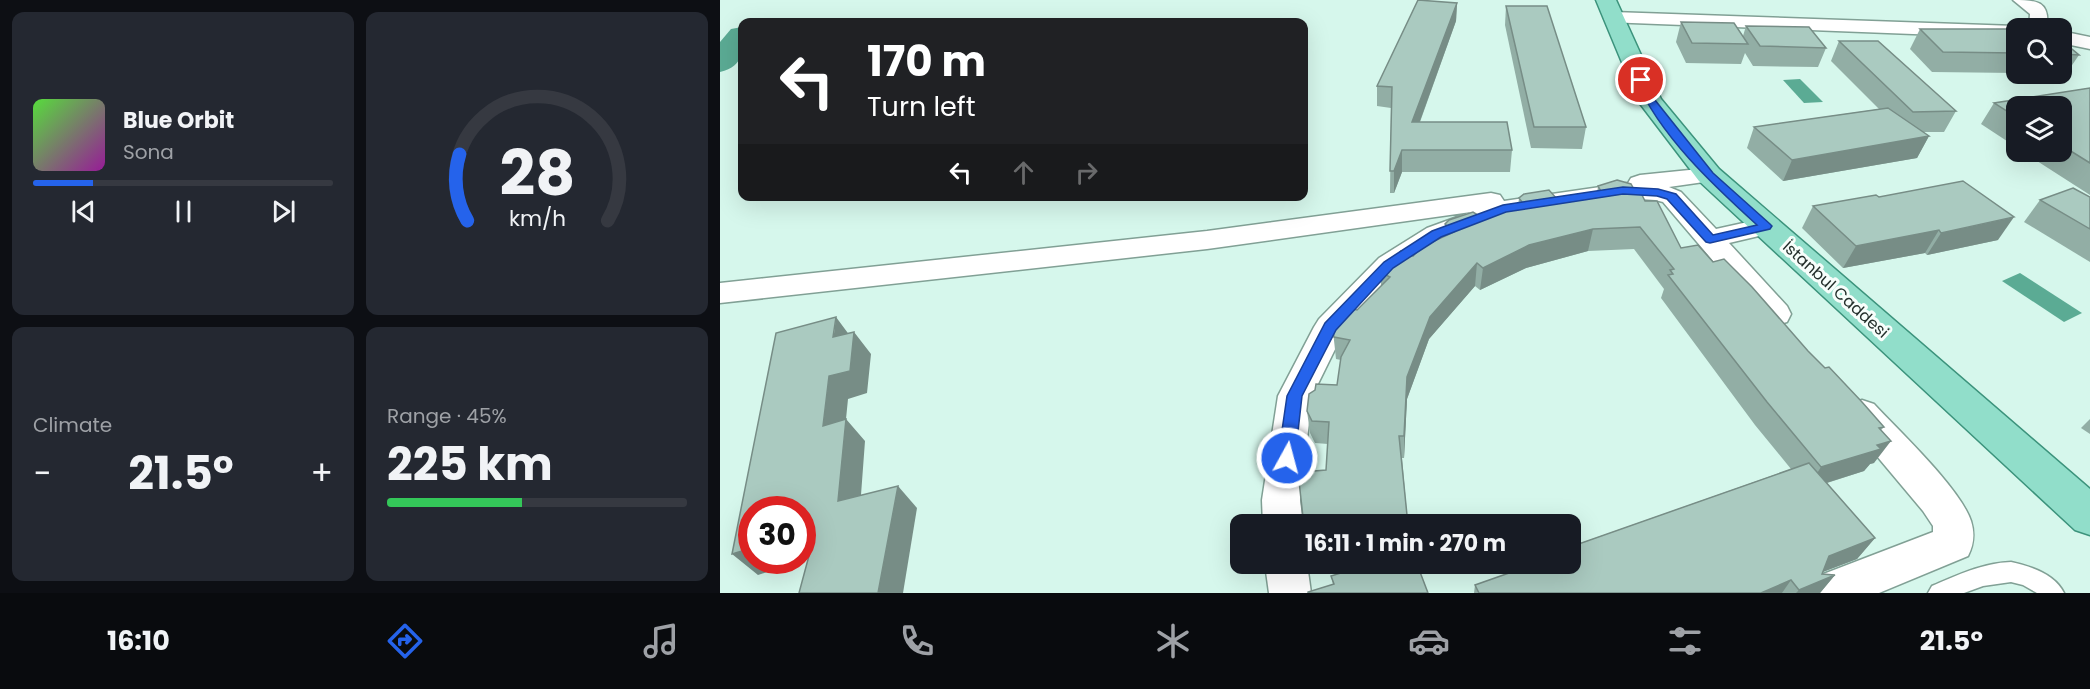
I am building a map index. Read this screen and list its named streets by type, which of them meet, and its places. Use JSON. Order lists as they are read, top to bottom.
{
  "streets": {
    "main road": ["İstanbul Caddesi"]
  },
  "page": {
    "turn": ["170 m", "Turn left"],
    "song": ["Blue Orbit", "Sona"],
    "tile": [
      "Climate",
      ["Range · 45%", "225 km"]
    ],
    "heat": ["−", "21.5°", "+"],
    "limit": "30",
    "trip": "16:11 · 1 min · 270 m",
    "tabs": ["16:10", "21.5°"],
    "gauge": ["28", "km/h"]
  }
}
